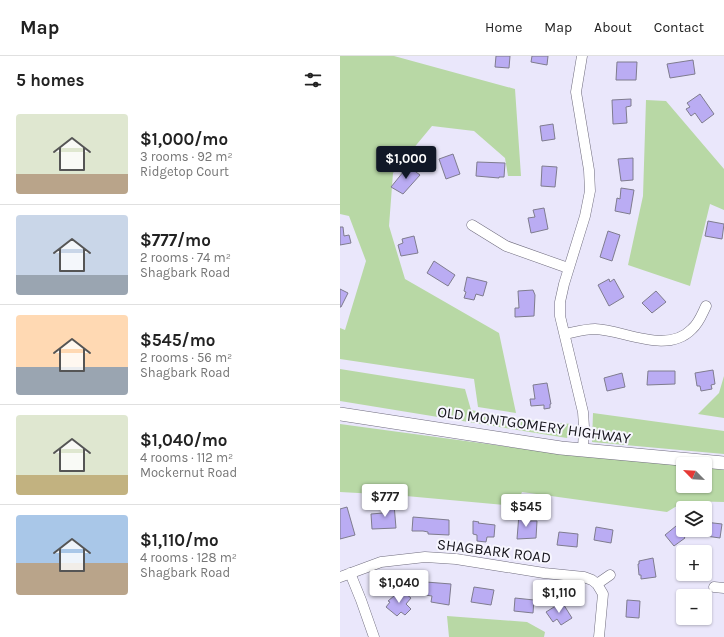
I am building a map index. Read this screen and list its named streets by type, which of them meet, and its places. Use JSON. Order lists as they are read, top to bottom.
{
  "streets": {
    "street": ["OLD MONTGOMERY HIGHWAY", "SHAGBARK ROAD"]
  },
  "north": "top left",
  "page": {
    "header": "Map",
    "nav": [
      "Home",
      "Map",
      "About",
      "Contact"
    ],
    "heading": "5 homes",
    "list": [
      {
        "name": "$1,000/mo",
        "note": "3 rooms · 92 m² · Ridgetop Court"
      },
      {
        "name": "$777/mo",
        "note": "2 rooms · 74 m² · Shagbark Road"
      },
      {
        "name": "$545/mo",
        "note": "2 rooms · 56 m² · Shagbark Road"
      },
      {
        "name": "$1,040/mo",
        "note": "4 rooms · 112 m² · Mockernut Road"
      },
      {
        "name": "$1,110/mo",
        "note": "4 rooms · 128 m² · Shagbark Road"
      }
    ],
    "price": [
      "$1,000",
      "$777",
      "$545",
      "$1,040",
      "$1,110"
    ],
    "map_buttons": ["+", "−"]
  }
}
